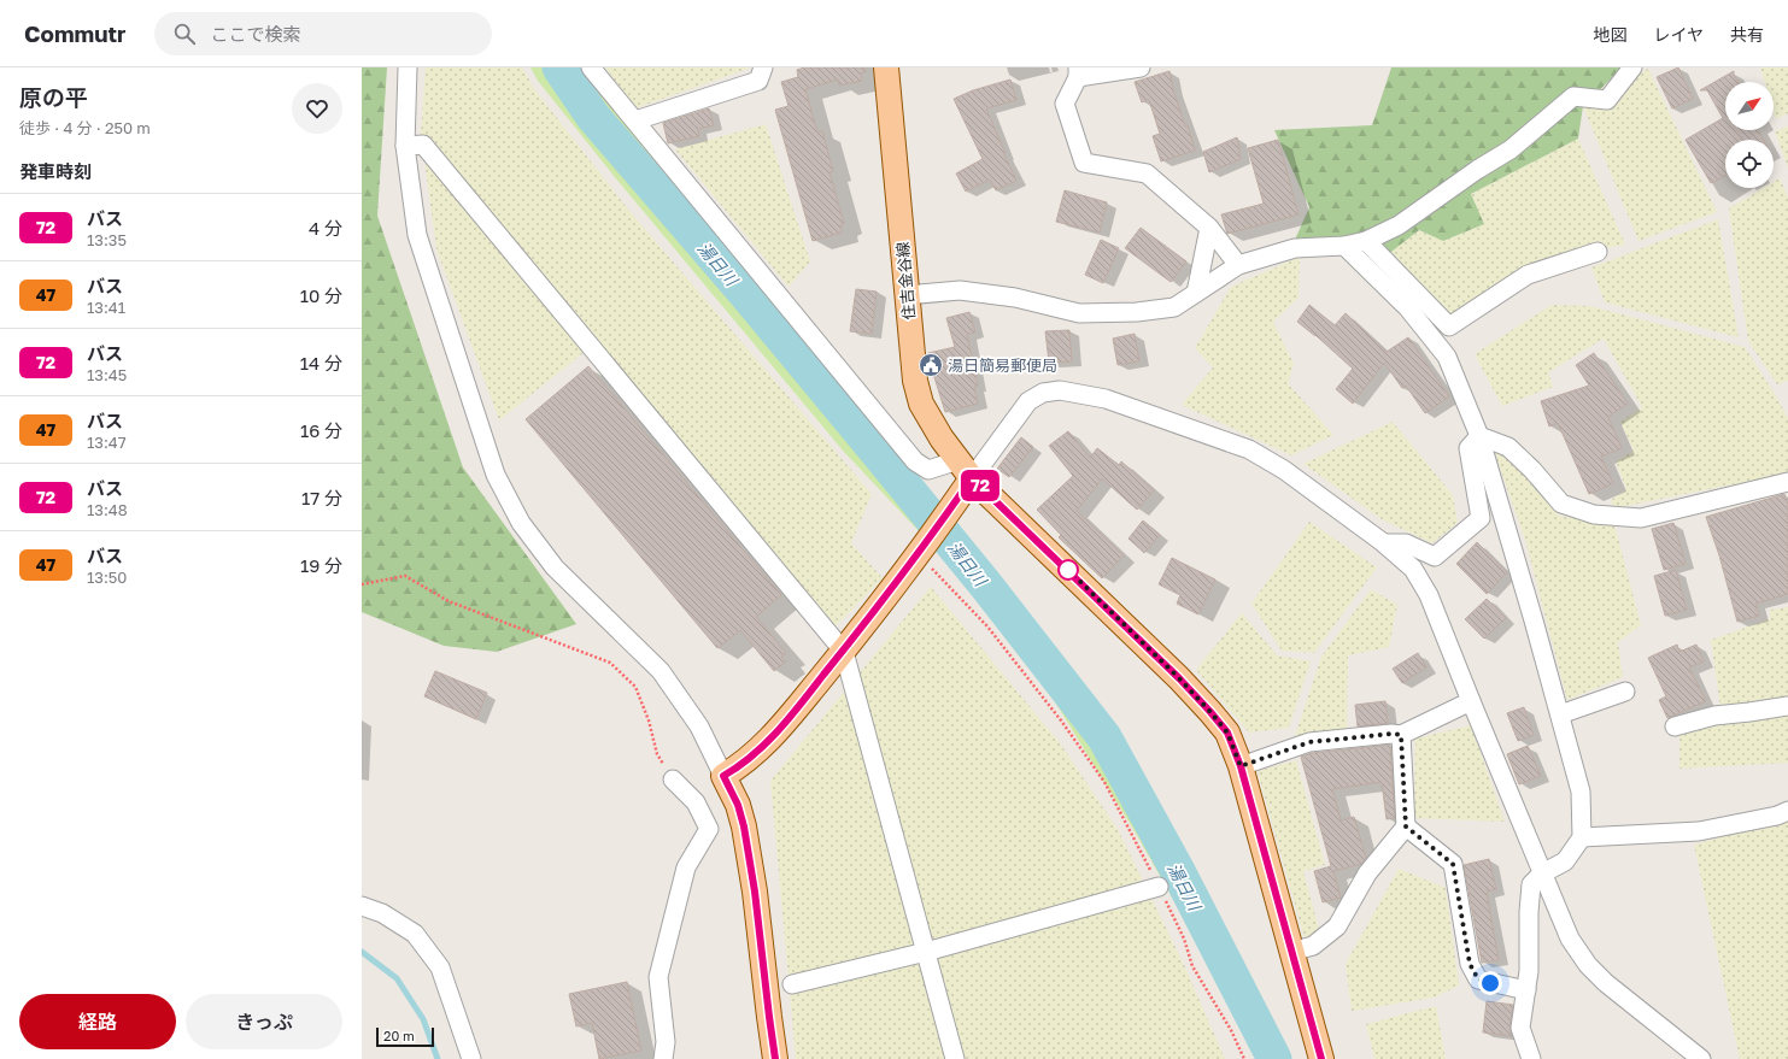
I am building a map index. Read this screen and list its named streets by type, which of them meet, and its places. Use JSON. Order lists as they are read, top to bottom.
{
  "streets": {
    "main road": ["住吉金谷線"]
  },
  "water": ["湯日川"],
  "places": {
    "public building": ["湯日簡易郵便局"]
  },
  "lines": ["bus line 72"],
  "scale_bar": "20 m",
  "north": "top right",
  "page": {
    "header": "Commutr",
    "search": "ここで検索",
    "nav": ["地図", "レイヤ", "共有"],
    "heading": [
      ["原の平", "徒歩 · 4 分 · 250 m"],
      "発車時刻"
    ],
    "on_map": "72",
    "list": [
      {
        "mark": "72",
        "name": "バス",
        "note": "13:35",
        "value": "4 分"
      },
      {
        "mark": "47",
        "name": "バス",
        "note": "13:41",
        "value": "10 分"
      },
      {
        "mark": "72",
        "name": "バス",
        "note": "13:45",
        "value": "14 分"
      },
      {
        "mark": "47",
        "name": "バス",
        "note": "13:47",
        "value": "16 分"
      },
      {
        "mark": "72",
        "name": "バス",
        "note": "13:48",
        "value": "17 分"
      },
      {
        "mark": "47",
        "name": "バス",
        "note": "13:50",
        "value": "19 分"
      }
    ],
    "buttons": ["経路", "きっぷ"],
    "scale": "20 m"
  }
}
